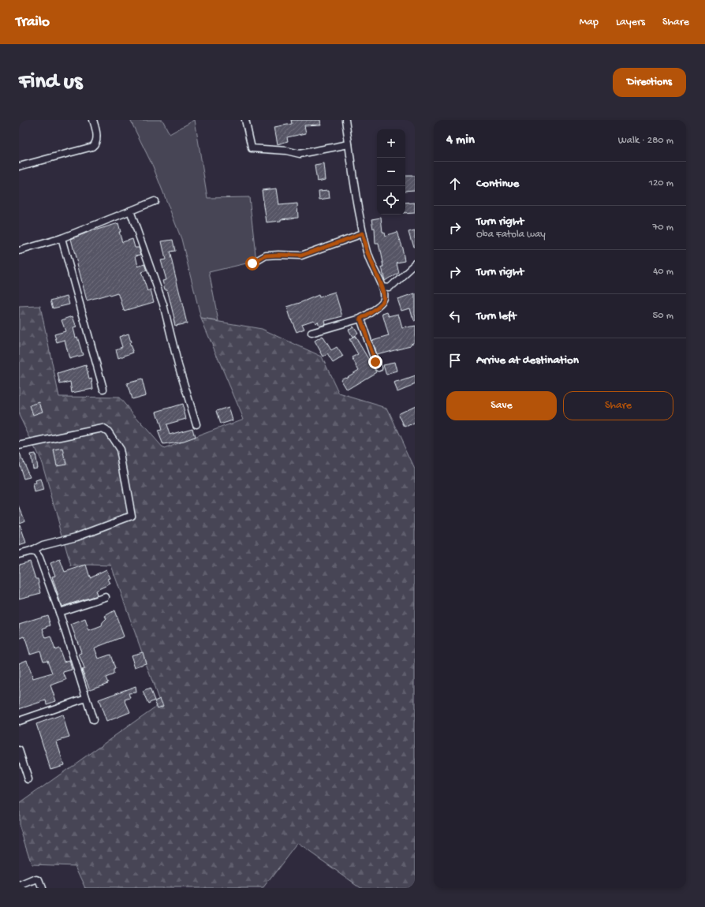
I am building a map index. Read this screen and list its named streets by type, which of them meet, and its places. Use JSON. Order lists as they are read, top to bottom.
{
  "page": {
    "header": "Trailo",
    "nav": ["Map", "Layers", "Share"],
    "buttons": [
      "Directions",
      ["Save", "Share"]
    ],
    "title": "Find us",
    "heading": ["4 min", "Walk · 280 m"],
    "map_buttons": ["+", "−"],
    "list": [
      ["Continue", "120 m"],
      ["Turn right", "Oba Fatola way", "70 m"],
      ["Turn right", "40 m"],
      ["Turn left", "50 m"],
      "Arrive at destination"
    ]
  }
}
